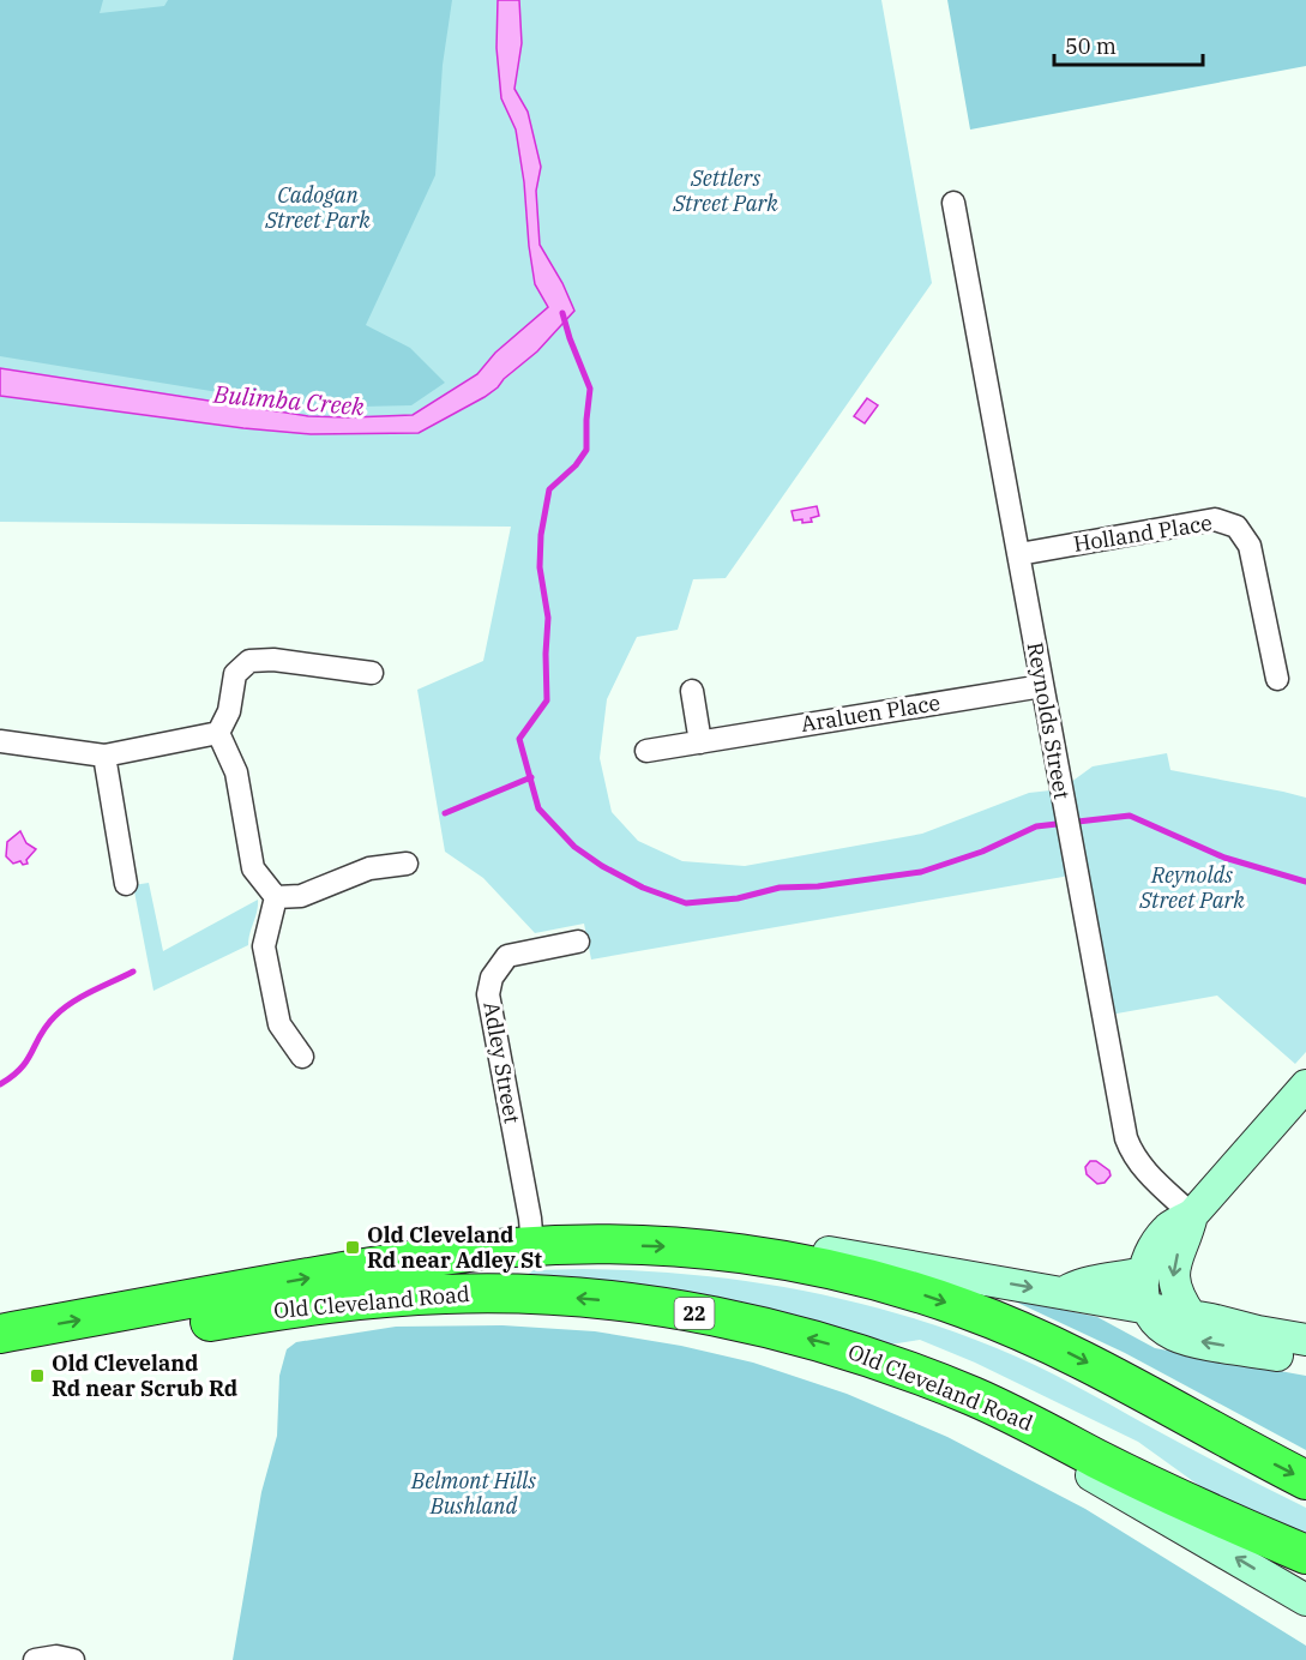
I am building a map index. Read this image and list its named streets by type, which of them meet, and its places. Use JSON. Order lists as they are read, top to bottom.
{
  "streets": {
    "highway": ["Old Cleveland Road", "22"],
    "street": [
      "Holland Place",
      "Araluen Place",
      "Reynolds Street",
      "Adley Street"
    ]
  },
  "crossings": [
    ["Holland Place", "Reynolds Street"],
    ["Araluen Place", "Reynolds Street"],
    ["Adley Street", "Old Cleveland Road"]
  ],
  "water": ["Bulimba Creek"],
  "parks": [
    "Settlers Street Park",
    "Cadogan Street Park",
    "Reynolds Street Park",
    "Belmont Hills Bushland"
  ],
  "places": {
    "transit": ["Old Cleveland Rd near Adley St", "Old Cleveland Rd near Scrub Rd"]
  },
  "scale_bar": "50 m"
}
